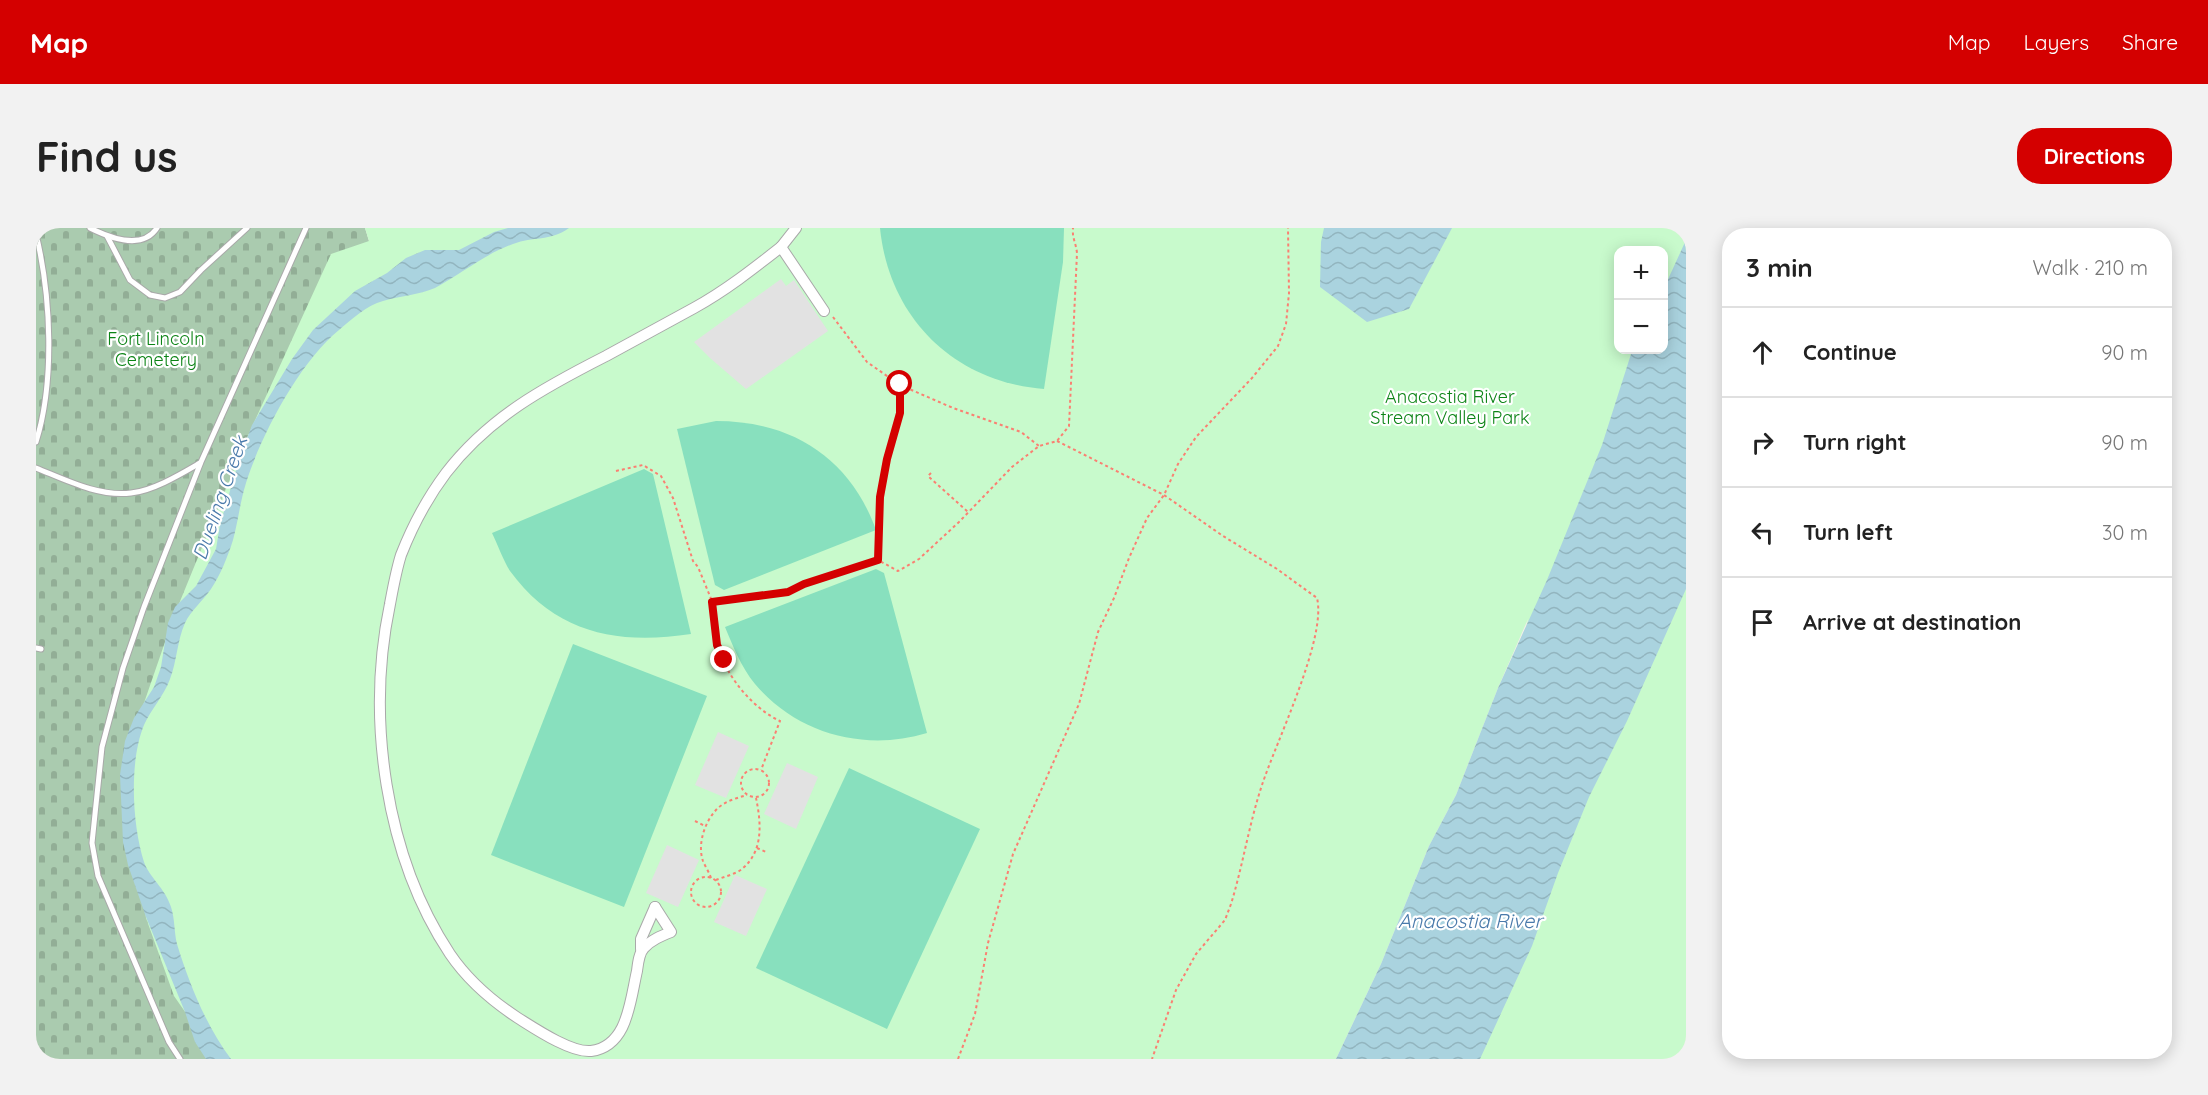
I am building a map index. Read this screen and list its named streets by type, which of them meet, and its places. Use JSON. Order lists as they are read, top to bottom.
{
  "water": ["Dueling Creek", "Anacostia River"],
  "parks": ["Fort Lincoln Cemetery", "Anacostia River Stream Valley Park"],
  "page": {
    "header": "Map",
    "nav": ["Map", "Layers", "Share"],
    "buttons": "Directions",
    "title": "Find us",
    "heading": ["3 min", "Walk · 210 m"],
    "map_buttons": ["+", "−"],
    "list": [
      ["Continue", "90 m"],
      ["Turn right", "90 m"],
      ["Turn left", "30 m"],
      "Arrive at destination"
    ]
  }
}
